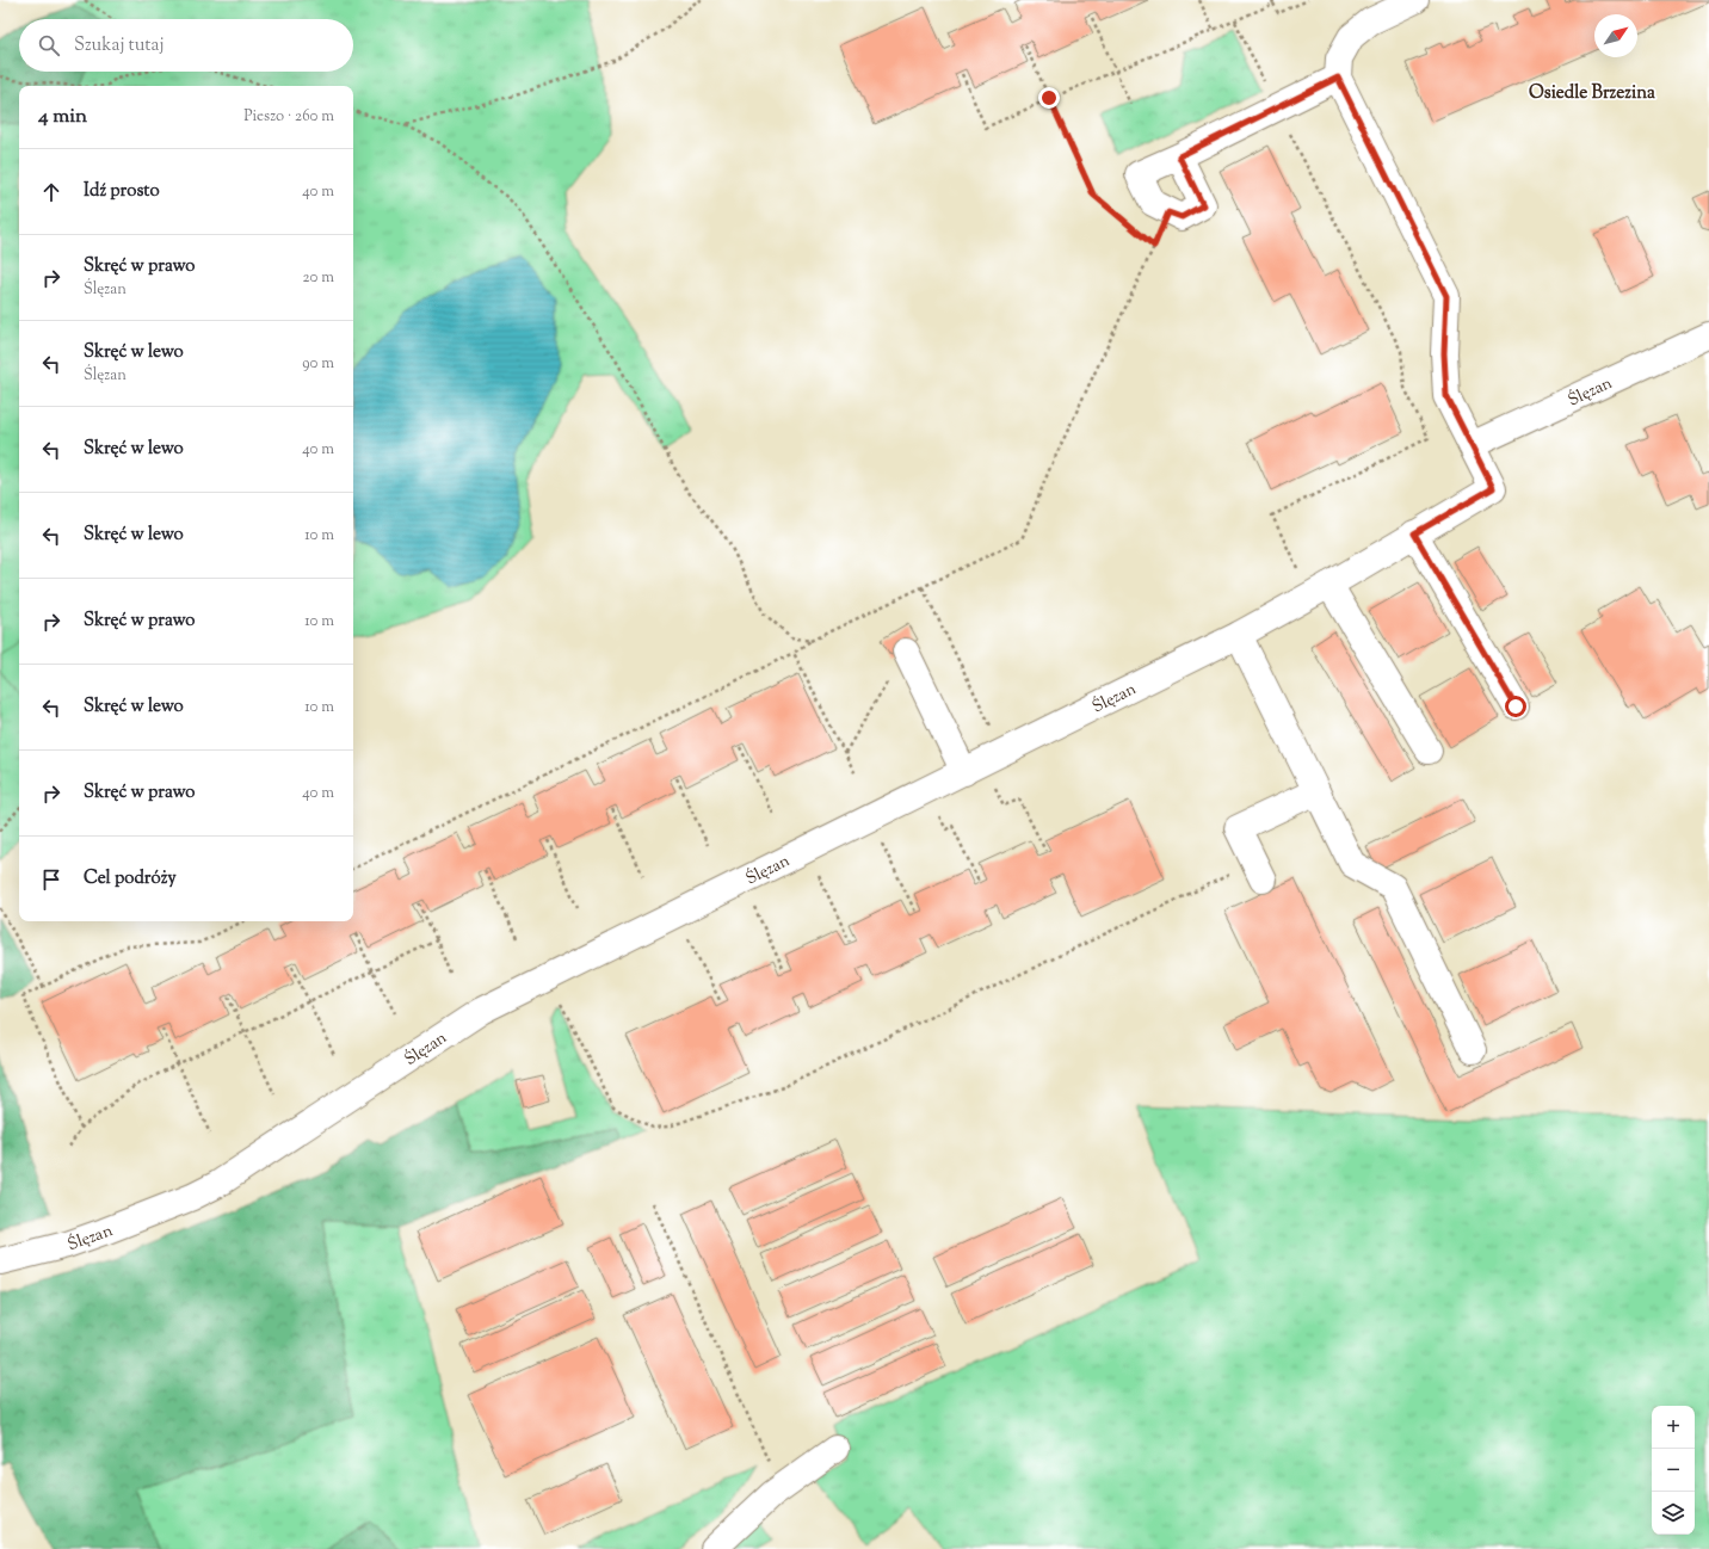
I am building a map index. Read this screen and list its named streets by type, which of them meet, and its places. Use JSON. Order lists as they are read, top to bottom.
{
  "streets": {
    "street": ["Ślęzan"]
  },
  "districts": ["Osiedle Brzezina"],
  "north": "top right",
  "page": {
    "search": "Szukaj tutaj",
    "heading": ["4 min", "Pieszo · 260 m"],
    "list": [
      ["Idź prosto", "40 m"],
      ["Skręć w prawo", "Ślęzan", "20 m"],
      ["Skręć w lewo", "Ślęzan", "90 m"],
      ["Skręć w lewo", "40 m"],
      ["Skręć w lewo", "10 m"],
      ["Skręć w prawo", "10 m"],
      ["Skręć w lewo", "10 m"],
      ["Skręć w prawo", "40 m"],
      "Cel podróży"
    ],
    "map_buttons": ["+", "−"]
  }
}
